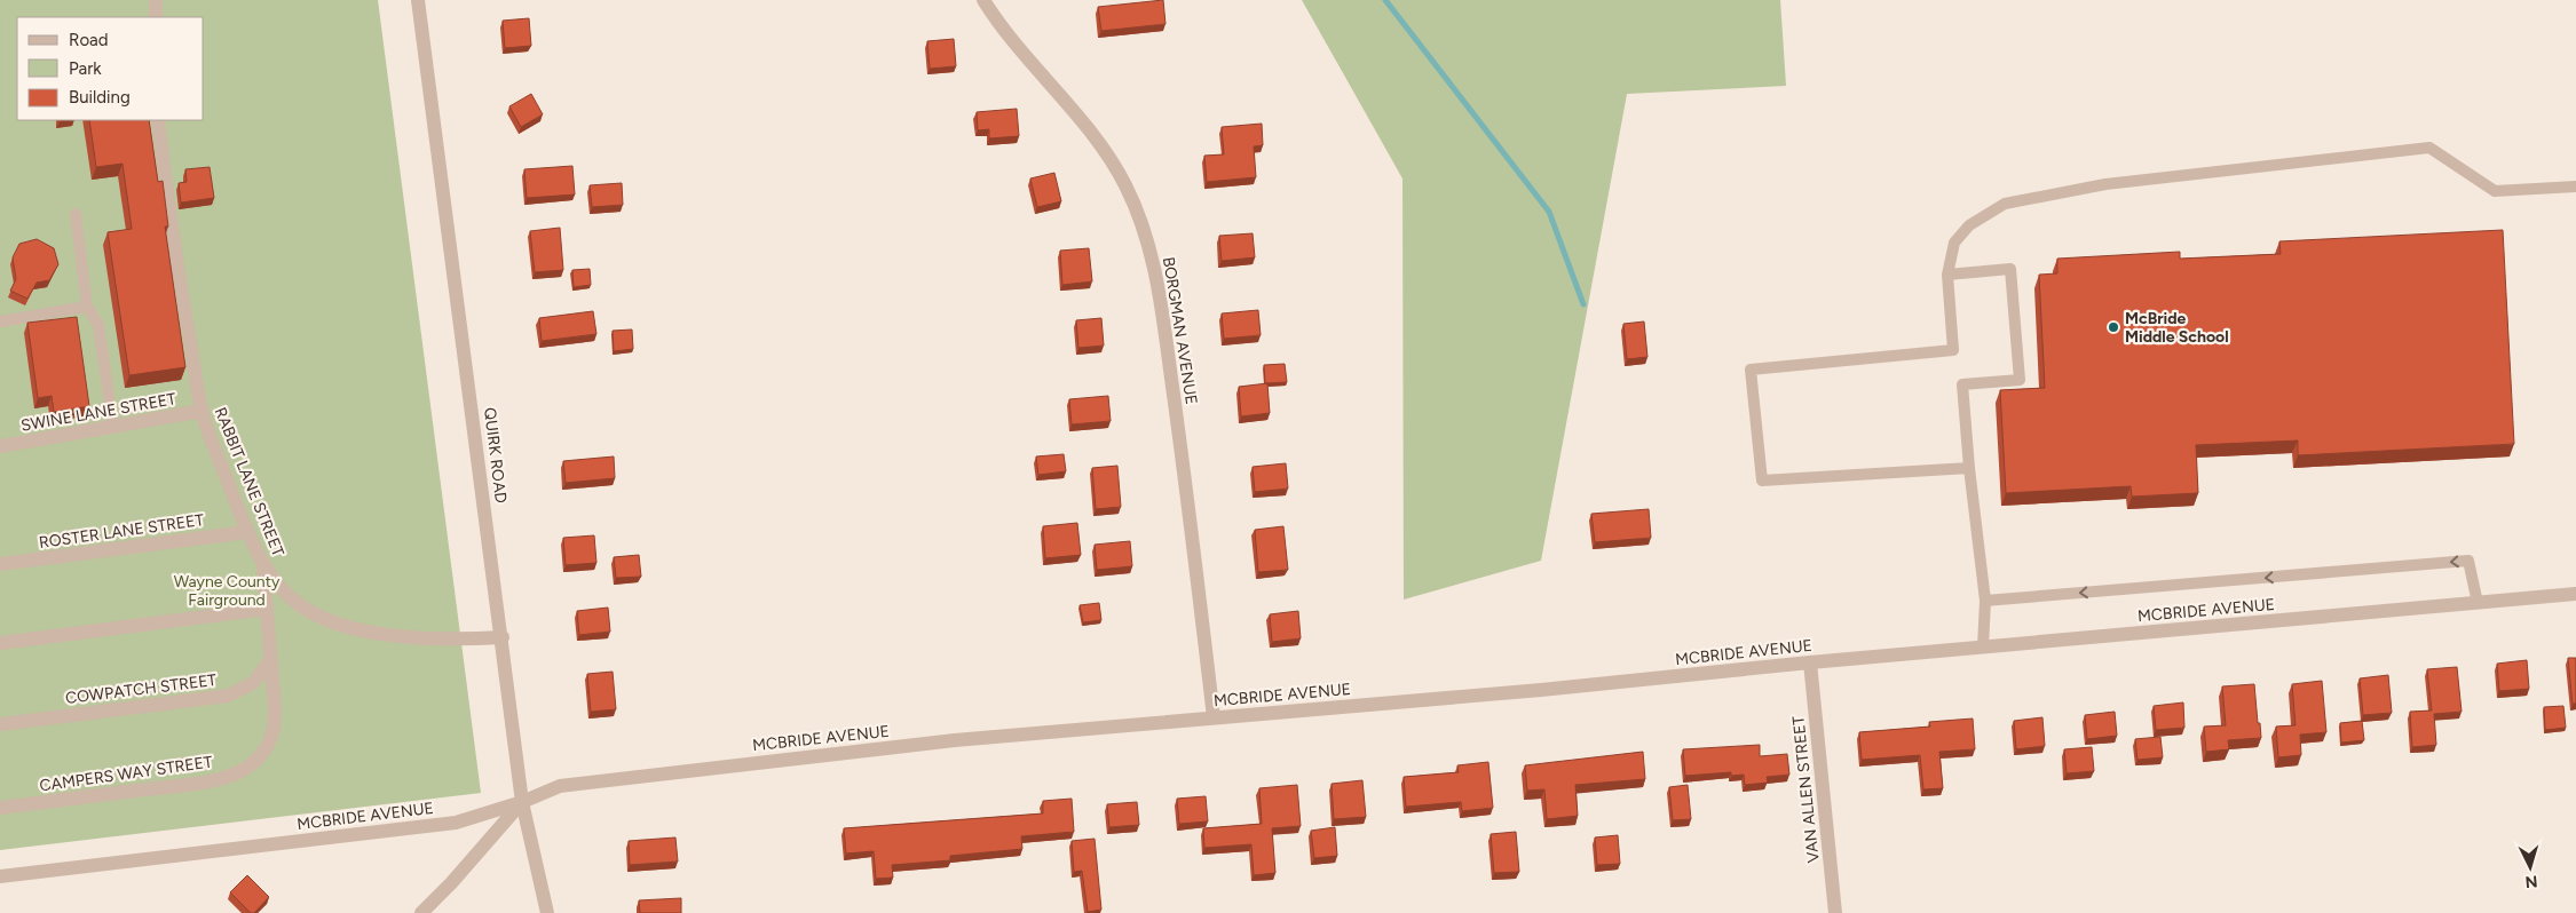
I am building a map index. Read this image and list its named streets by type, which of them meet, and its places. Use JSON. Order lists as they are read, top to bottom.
{
  "streets": {
    "street": [
      "BORGMAN AVENUE",
      "SWINE LANE STREET",
      "QUIRK ROAD",
      "RABBIT LANE STREET",
      "ROSTER LANE STREET",
      "MCBRIDE AVENUE",
      "COWPATCH STREET",
      "CAMPERS WAY STREET",
      "VAN ALLEN STREET"
    ]
  },
  "crossings": [
    ["BORGMAN AVENUE", "MCBRIDE AVENUE"],
    ["SWINE LANE STREET", "RABBIT LANE STREET"],
    ["QUIRK ROAD", "RABBIT LANE STREET"],
    ["QUIRK ROAD", "MCBRIDE AVENUE"],
    ["RABBIT LANE STREET", "ROSTER LANE STREET"],
    ["RABBIT LANE STREET", "CAMPERS WAY STREET"],
    ["MCBRIDE AVENUE", "VAN ALLEN STREET"],
    ["COWPATCH STREET", "CAMPERS WAY STREET"]
  ],
  "parks": ["Wayne County Fairground"],
  "places": ["McBride Middle School"],
  "legend": ["Road", "Park", "Building"],
  "north": "bottom"
}
